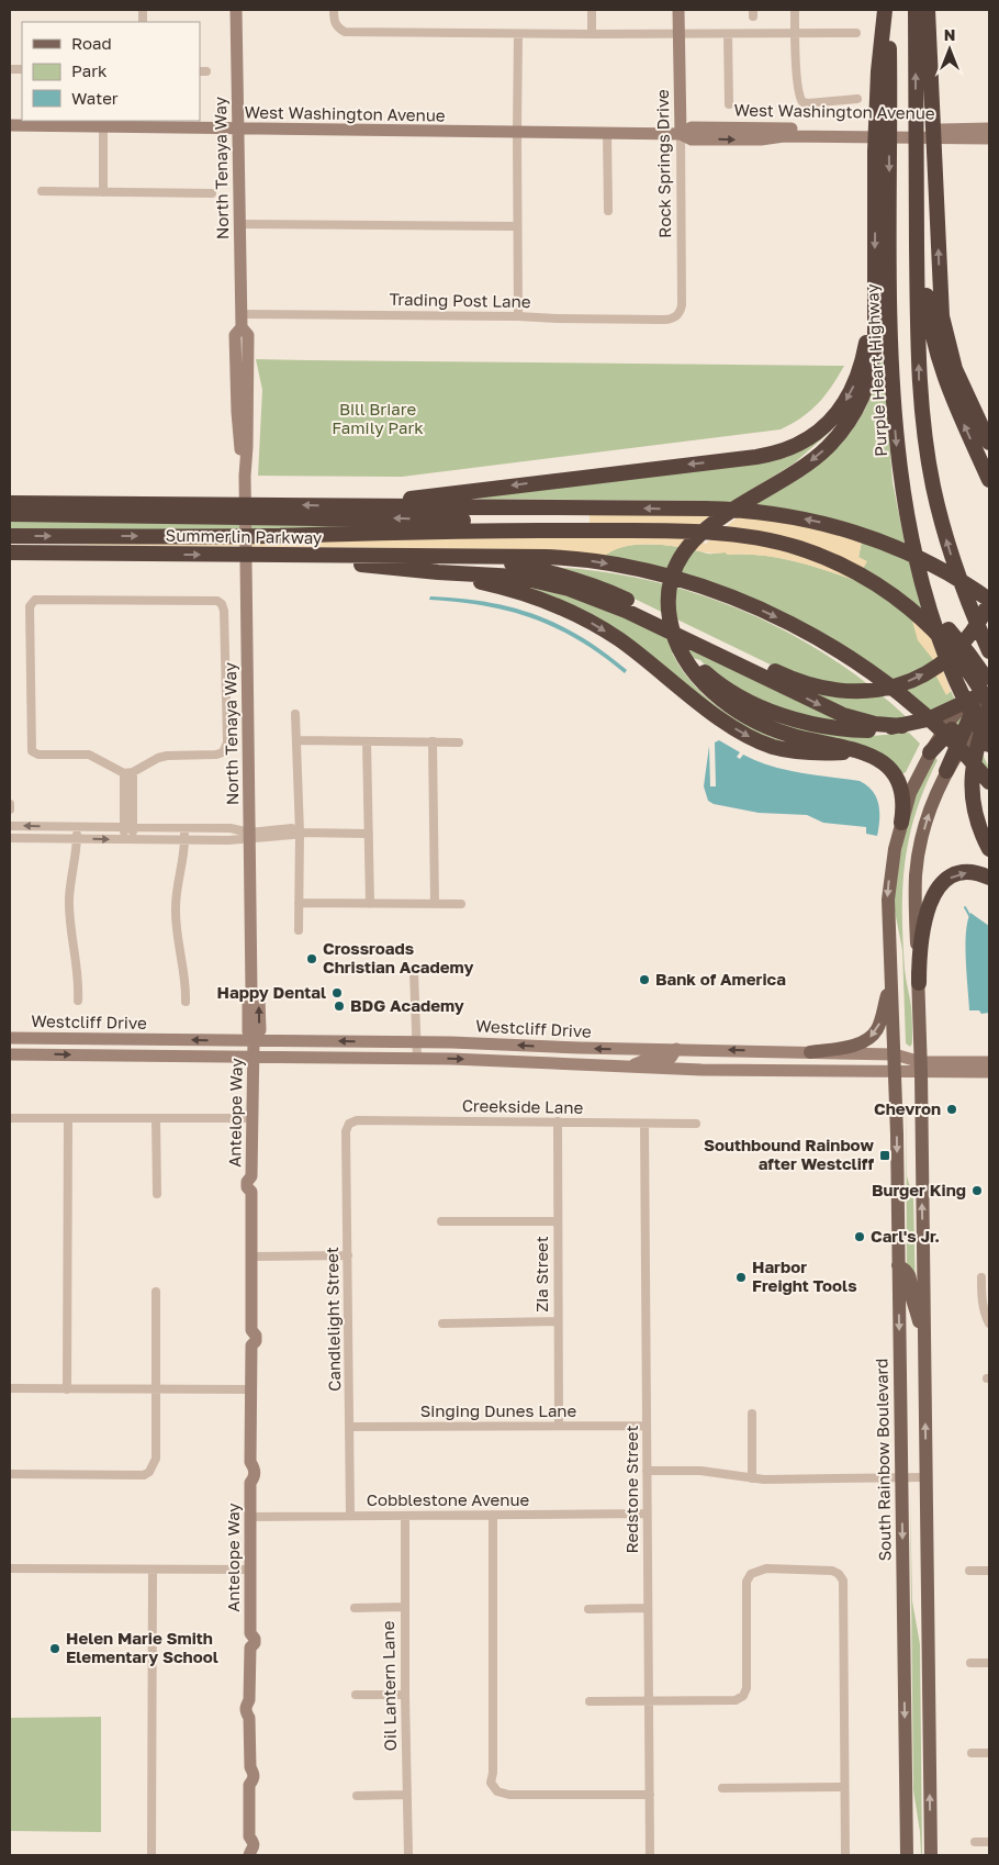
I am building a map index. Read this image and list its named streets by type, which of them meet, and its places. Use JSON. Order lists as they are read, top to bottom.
{
  "streets": {
    "highway": ["Purple Heart Highway", "Summerlin Parkway"],
    "main road": [
      "West Washington Avenue",
      "Rock Springs Drive",
      "North Tenaya Way",
      "Westcliff Drive",
      "Antelope Way",
      "South Rainbow Boulevard"
    ],
    "street": [
      "Trading Post Lane",
      "Creekside Lane",
      "Zia Street",
      "Candlelight Street",
      "Singing Dunes Lane",
      "Redstone Street",
      "Cobblestone Avenue",
      "Oil Lantern Lane"
    ]
  },
  "crossings": [
    ["West Washington Avenue", "Rock Springs Drive"],
    ["West Washington Avenue", "North Tenaya Way"],
    ["Rock Springs Drive", "Trading Post Lane"],
    ["North Tenaya Way", "Trading Post Lane"],
    ["North Tenaya Way", "Westcliff Drive"],
    ["North Tenaya Way", "Antelope Way"],
    ["Westcliff Drive", "Antelope Way"],
    ["Westcliff Drive", "South Rainbow Boulevard"],
    ["Creekside Lane", "Zia Street"],
    ["Creekside Lane", "Candlelight Street"],
    ["Creekside Lane", "Redstone Street"],
    ["Antelope Way", "Cobblestone Avenue"],
    ["Zia Street", "Singing Dunes Lane"],
    ["Candlelight Street", "Singing Dunes Lane"],
    ["Candlelight Street", "Cobblestone Avenue"],
    ["Singing Dunes Lane", "Redstone Street"],
    ["Redstone Street", "Cobblestone Avenue"],
    ["Cobblestone Avenue", "Oil Lantern Lane"]
  ],
  "parks": ["Bill Briare Family Park"],
  "places": {
    "other": [
      "Crossroads Christian Academy",
      "Bank of America",
      "Happy Dental",
      "BDG Academy",
      "Chevron",
      "Burger King",
      "Carl's Jr.",
      "Harbor Freight Tools",
      "Helen Marie Smith Elementary School"
    ],
    "transit": ["Southbound Rainbow after Westcliff"]
  },
  "legend": ["Road", "Park", "Water"],
  "north": "top"
}
